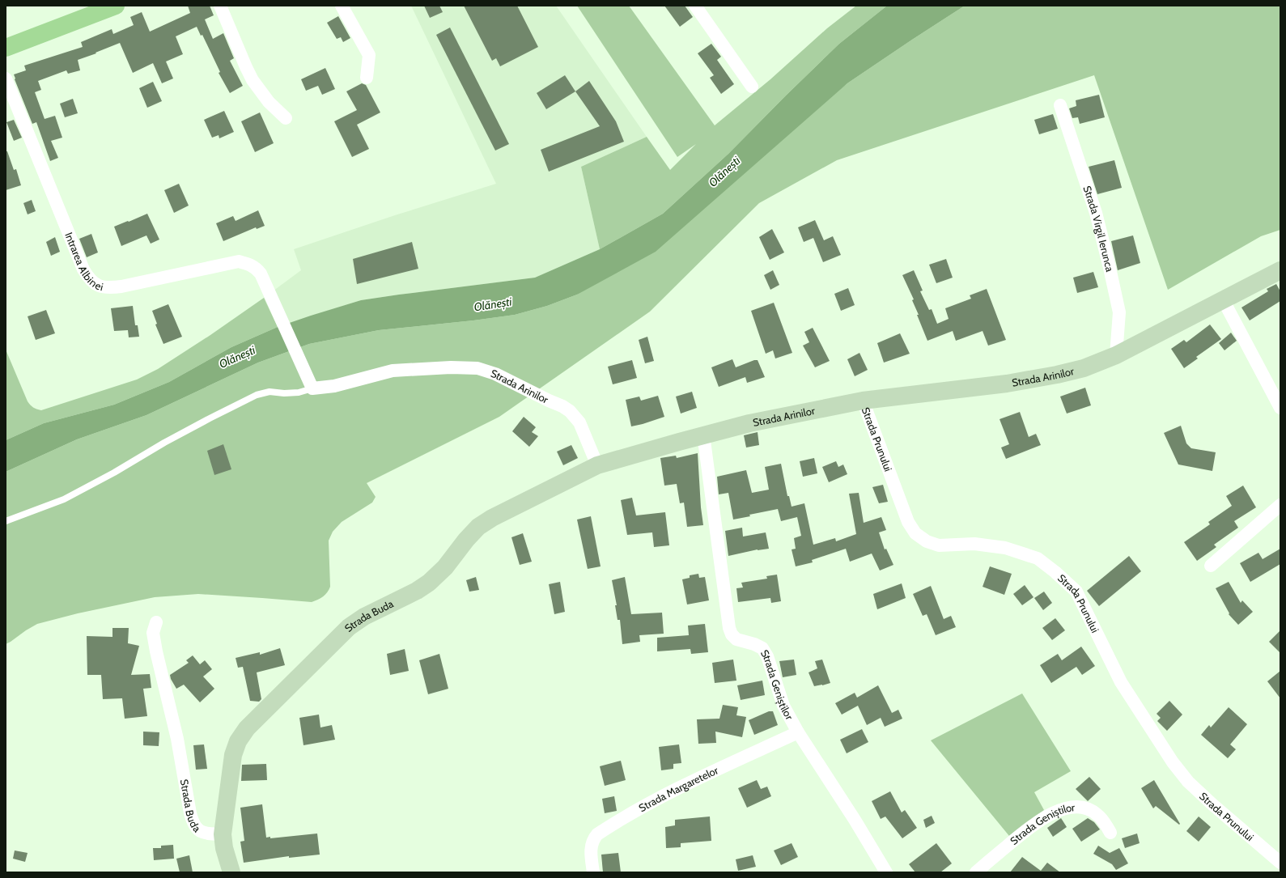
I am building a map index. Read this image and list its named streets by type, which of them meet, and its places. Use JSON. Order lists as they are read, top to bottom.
{
  "streets": {
    "street": [
      "Strada Virgil Ierunca",
      "Intrarea Albinei",
      "Strada Arinilor",
      "Strada Prunului",
      "Strada Buda",
      "Strada Geniștilor",
      "Strada Margaretelor"
    ]
  },
  "crossings": [
    ["Strada Virgil Ierunca", "Strada Arinilor"],
    ["Intrarea Albinei", "Strada Arinilor"],
    ["Strada Arinilor", "Strada Prunului"],
    ["Strada Arinilor", "Strada Buda"],
    ["Strada Arinilor", "Strada Geniștilor"],
    ["Strada Geniștilor", "Strada Margaretelor"]
  ],
  "water": ["Olănești"]
}
